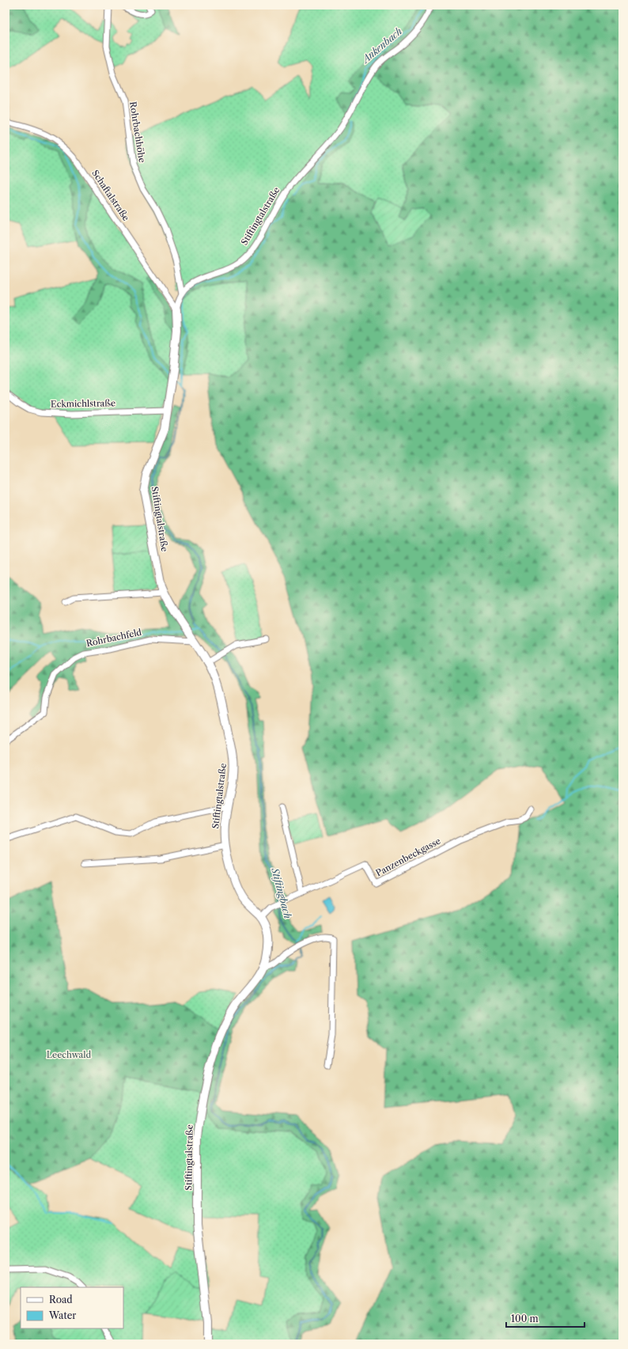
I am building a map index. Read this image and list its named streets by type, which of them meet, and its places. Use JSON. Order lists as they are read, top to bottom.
{
  "streets": {
    "street": [
      "Rohrbachhöhe",
      "Schaftalstraße",
      "Stiftingtalstraße",
      "Eckmichlstraße",
      "Rohrbachfeld",
      "Panzenbeckgasse"
    ]
  },
  "crossings": [
    ["Rohrbachhöhe", "Stiftingtalstraße"],
    ["Schaftalstraße", "Stiftingtalstraße"],
    ["Stiftingtalstraße", "Eckmichlstraße"],
    ["Stiftingtalstraße", "Rohrbachfeld"],
    ["Stiftingtalstraße", "Panzenbeckgasse"]
  ],
  "water": ["Ankenbach", "Stiftingbach"],
  "parks": ["Leechwald"],
  "legend": ["Road", "Water"],
  "scale_bar": "100 m"
}
